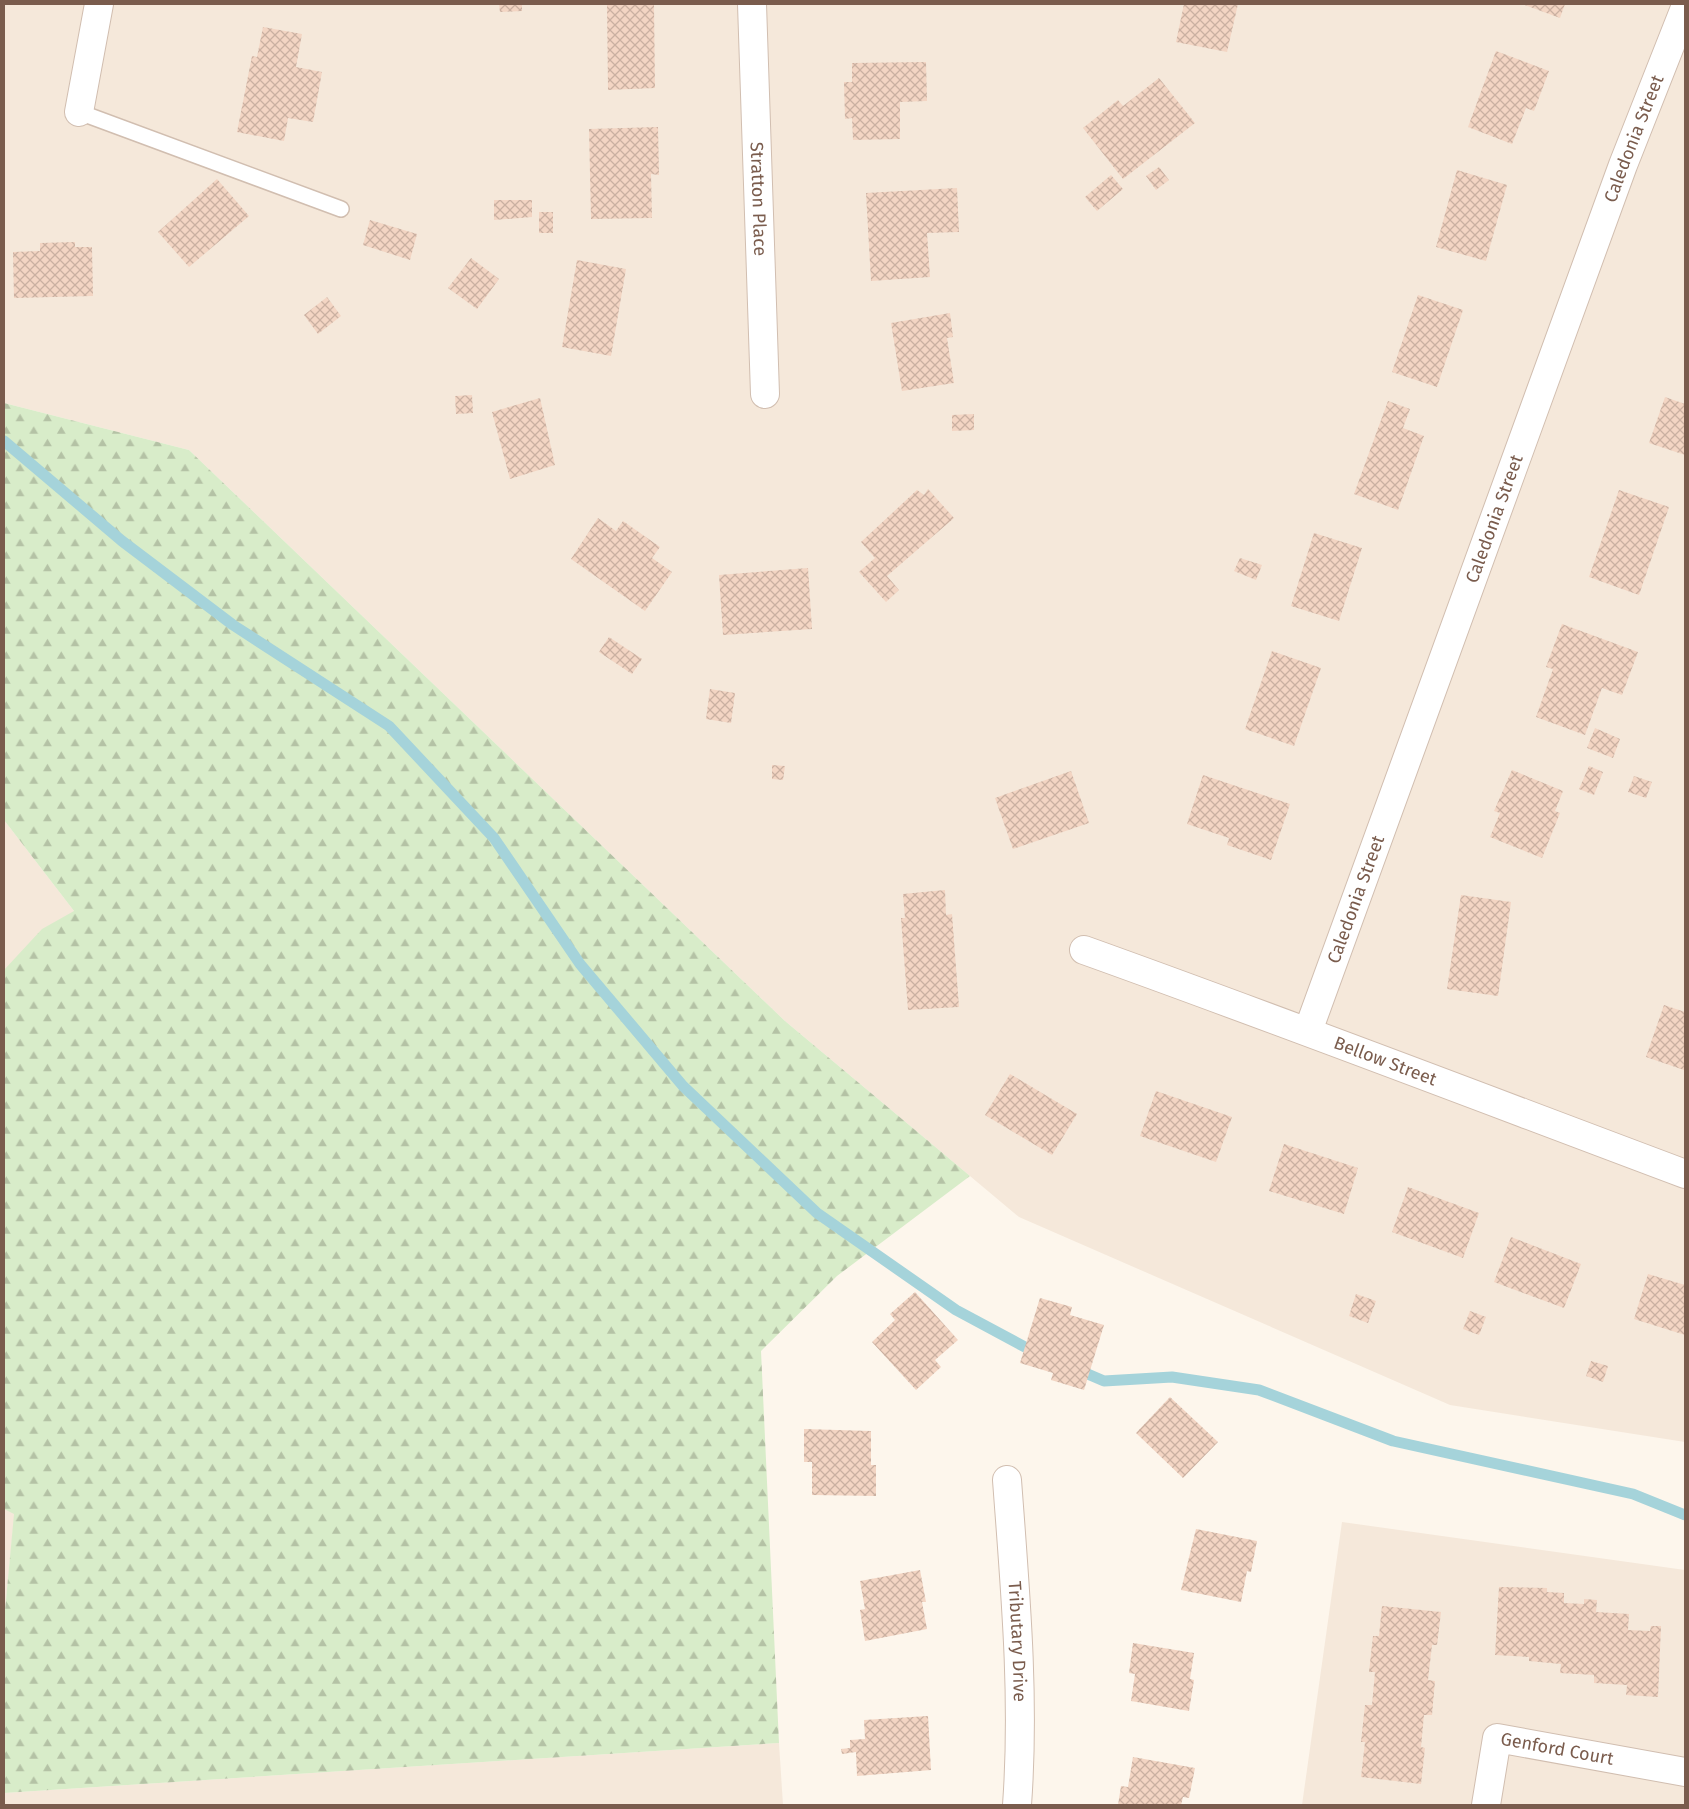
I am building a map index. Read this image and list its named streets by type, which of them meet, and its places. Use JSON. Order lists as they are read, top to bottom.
{
  "streets": {
    "street": [
      "Caledonia Street",
      "Stratton Place",
      "Bellow Street",
      "Tributary Drive",
      "Genford Court"
    ]
  },
  "crossings": [
    ["Caledonia Street", "Bellow Street"]
  ]
}
